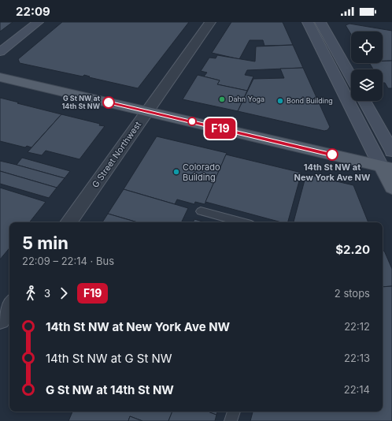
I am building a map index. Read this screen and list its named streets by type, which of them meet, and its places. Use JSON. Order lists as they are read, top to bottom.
{
  "streets": {
    "street": ["G Street Northwest"]
  },
  "places": [
    "Dahn Yoga",
    "Bond Building",
    "G St NW at 14th St NW",
    "14th St NW at New York Ave NW",
    "Colorado Building"
  ],
  "lines": ["bus line F19"],
  "page": {
    "status": "22:09",
    "on_map": "F19",
    "heading": ["5 min", "22:09 – 22:14 · Bus", "$2.20"],
    "legs": ["3", "F19", "2 stops"],
    "list": [
      {
        "name": "14th St NW at New York Ave NW",
        "value": "22:12"
      },
      {
        "name": "14th St NW at G St NW",
        "value": "22:13"
      },
      {
        "name": "G St NW at 14th St NW",
        "value": "22:14"
      }
    ]
  }
}
